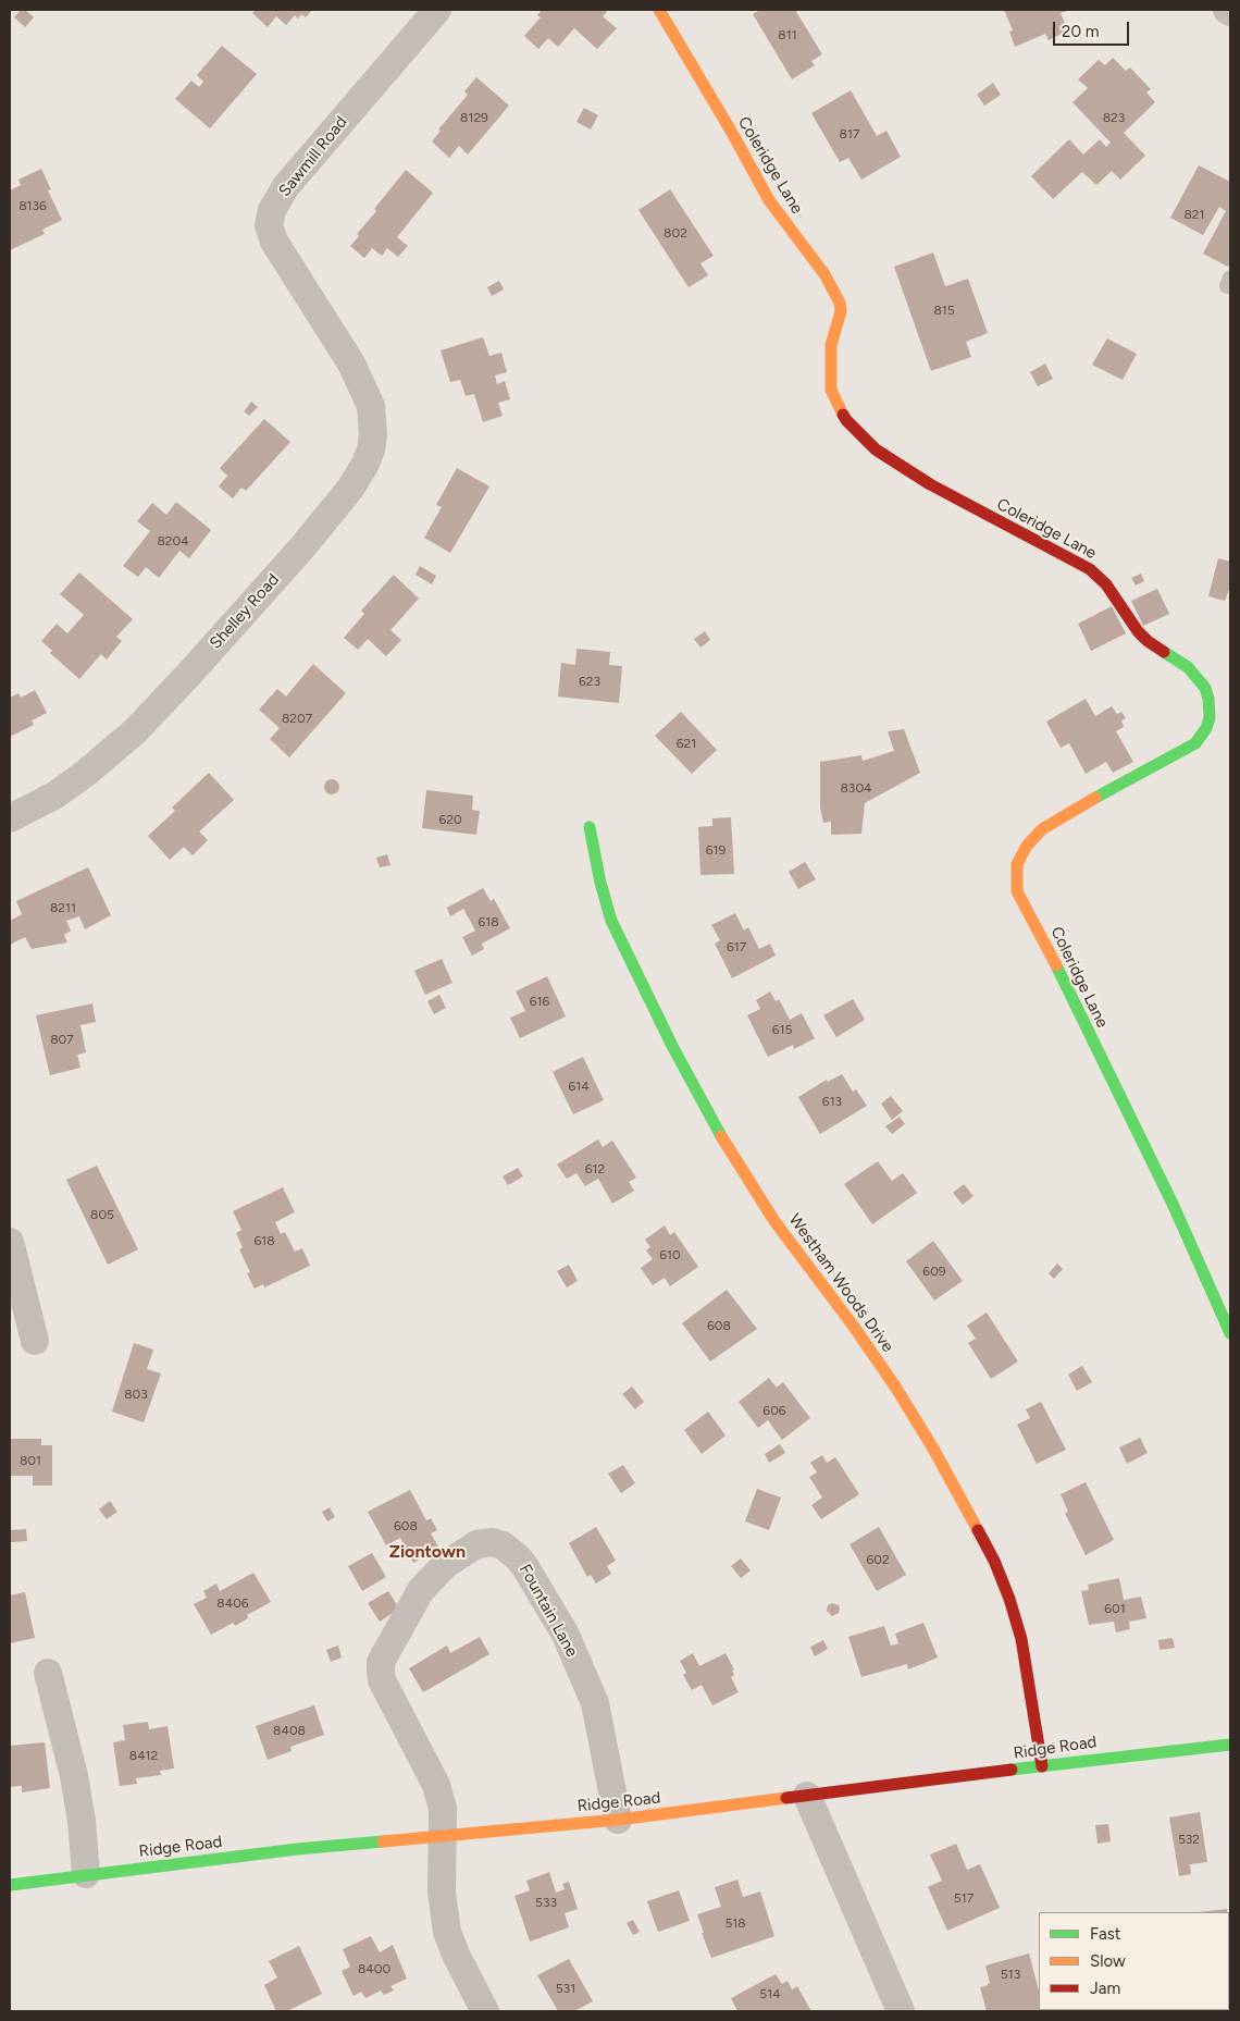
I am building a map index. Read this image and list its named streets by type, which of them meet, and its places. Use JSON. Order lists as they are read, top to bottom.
{
  "streets": {
    "street": [
      "Sawmill Road",
      "Coleridge Lane",
      "Shelley Road",
      "Westham Woods Drive",
      "Fountain Lane",
      "Ridge Road"
    ]
  },
  "crossings": [
    ["Sawmill Road", "Shelley Road"],
    ["Westham Woods Drive", "Ridge Road"],
    ["Fountain Lane", "Ridge Road"]
  ],
  "districts": ["Ziontown"],
  "house_numbers": [
    "811",
    "8129",
    "823",
    "817",
    "8136",
    "821",
    "802",
    "815",
    "8204",
    "623",
    "8207",
    "621",
    "8304",
    "620",
    "619",
    "8211",
    "618",
    "617",
    "616",
    "615",
    "807",
    "614",
    "613",
    "612",
    "805",
    "618",
    "610",
    "609",
    "608",
    "803",
    "606",
    "801",
    "608",
    "602",
    "8406",
    "601",
    "8408",
    "8412",
    "532",
    "517",
    "533",
    "518",
    "8400",
    "513",
    "531",
    "514"
  ],
  "legend": ["Fast", "Slow", "Jam"],
  "scale_bar": "20 m"
}
